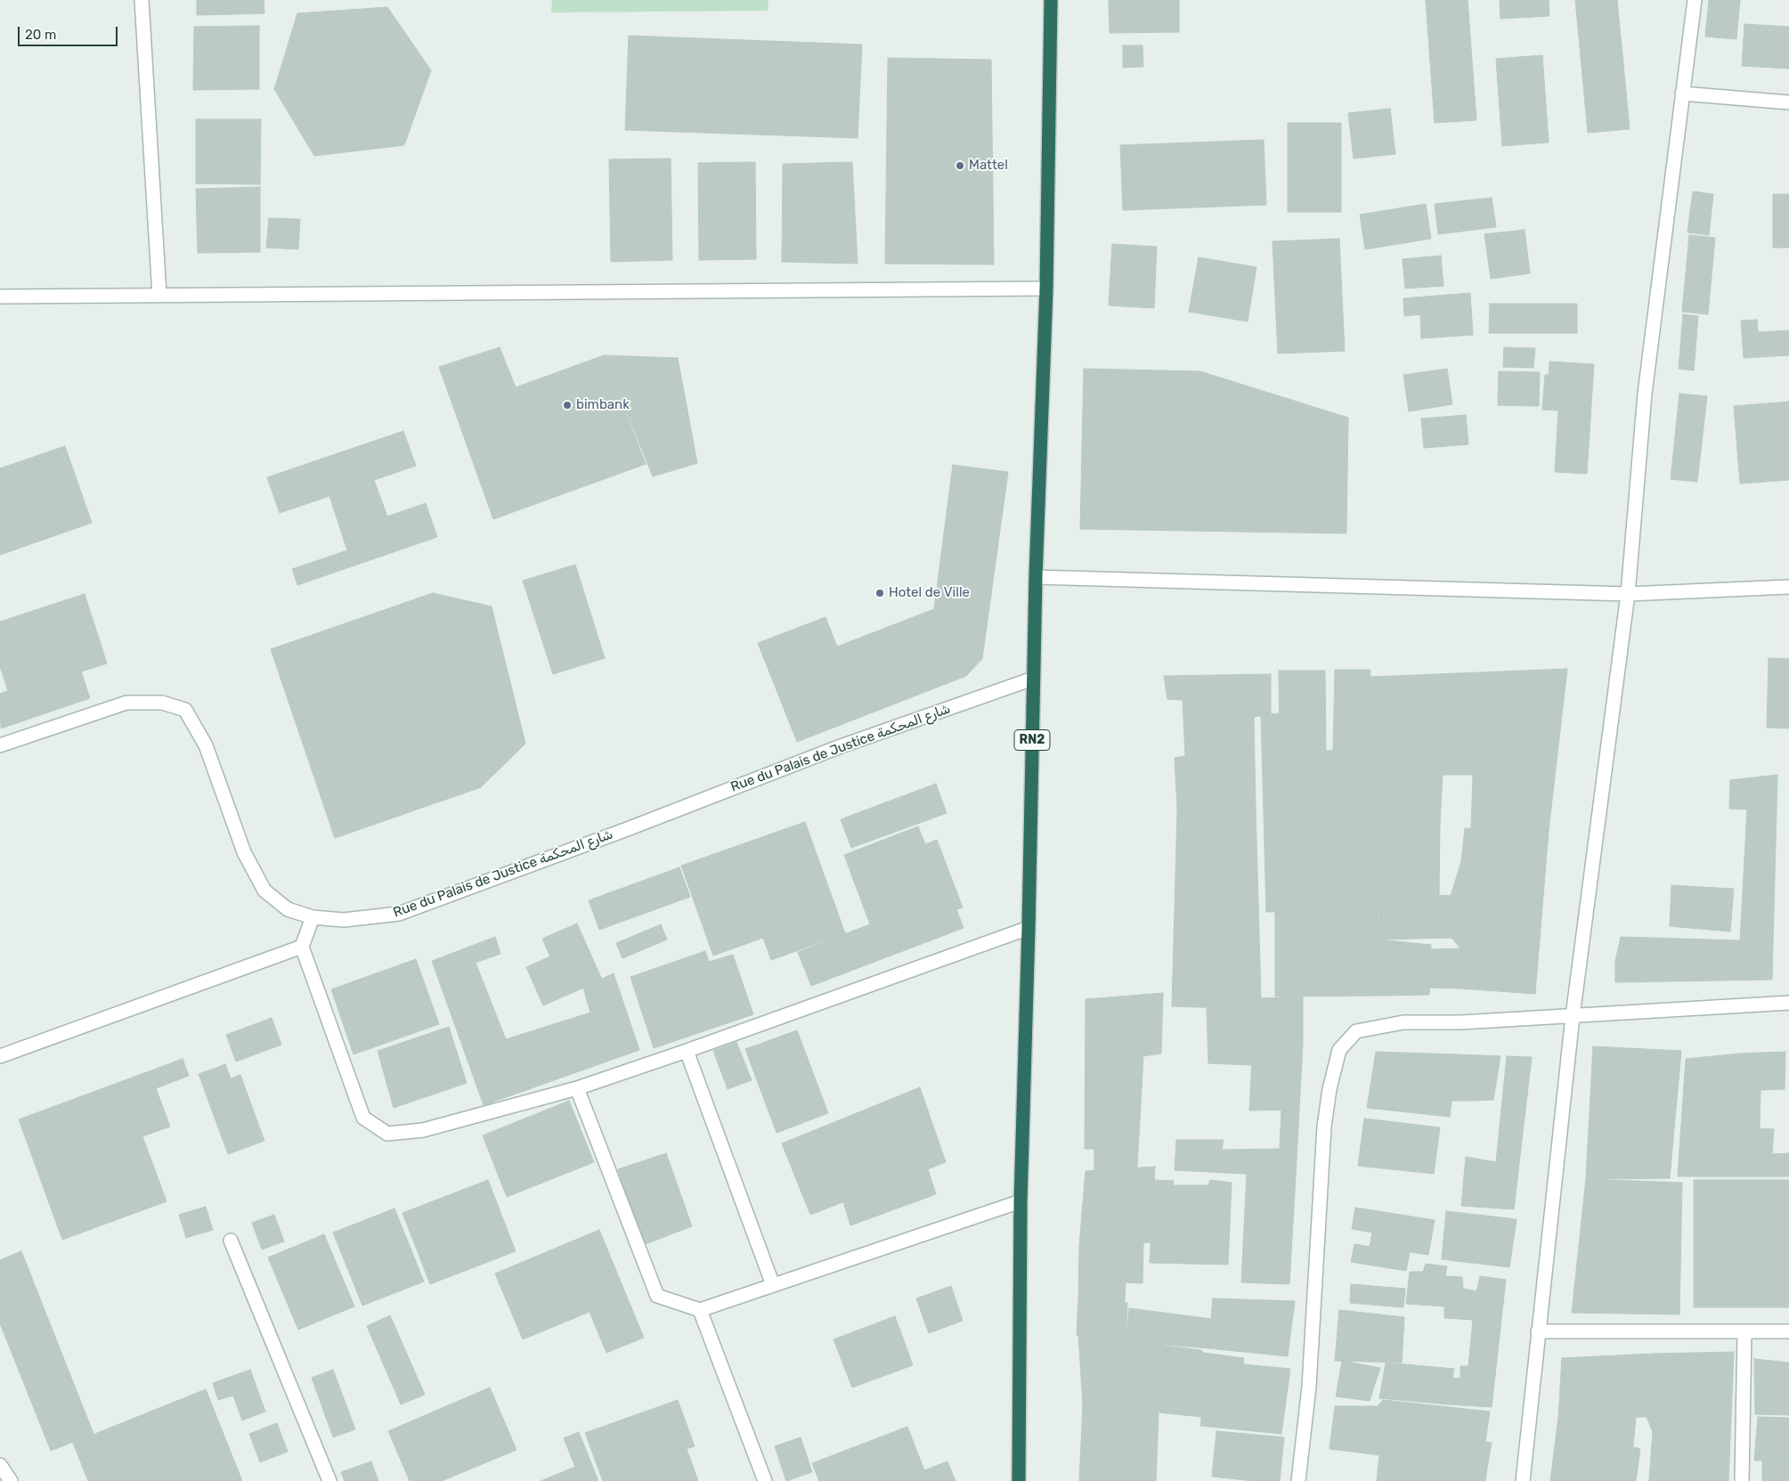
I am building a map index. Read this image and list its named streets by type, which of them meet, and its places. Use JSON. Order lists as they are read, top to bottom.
{
  "streets": {
    "highway": ["RN2"],
    "street": ["Rue du Palais de Justice شارع المحكمة"]
  },
  "crossings": [
    ["RN2", "Rue du Palais de Justice شارع المحكمة"]
  ],
  "places": ["Mattel", "bimbank", "Hotel de Ville"],
  "scale_bar": "20 m"
}
